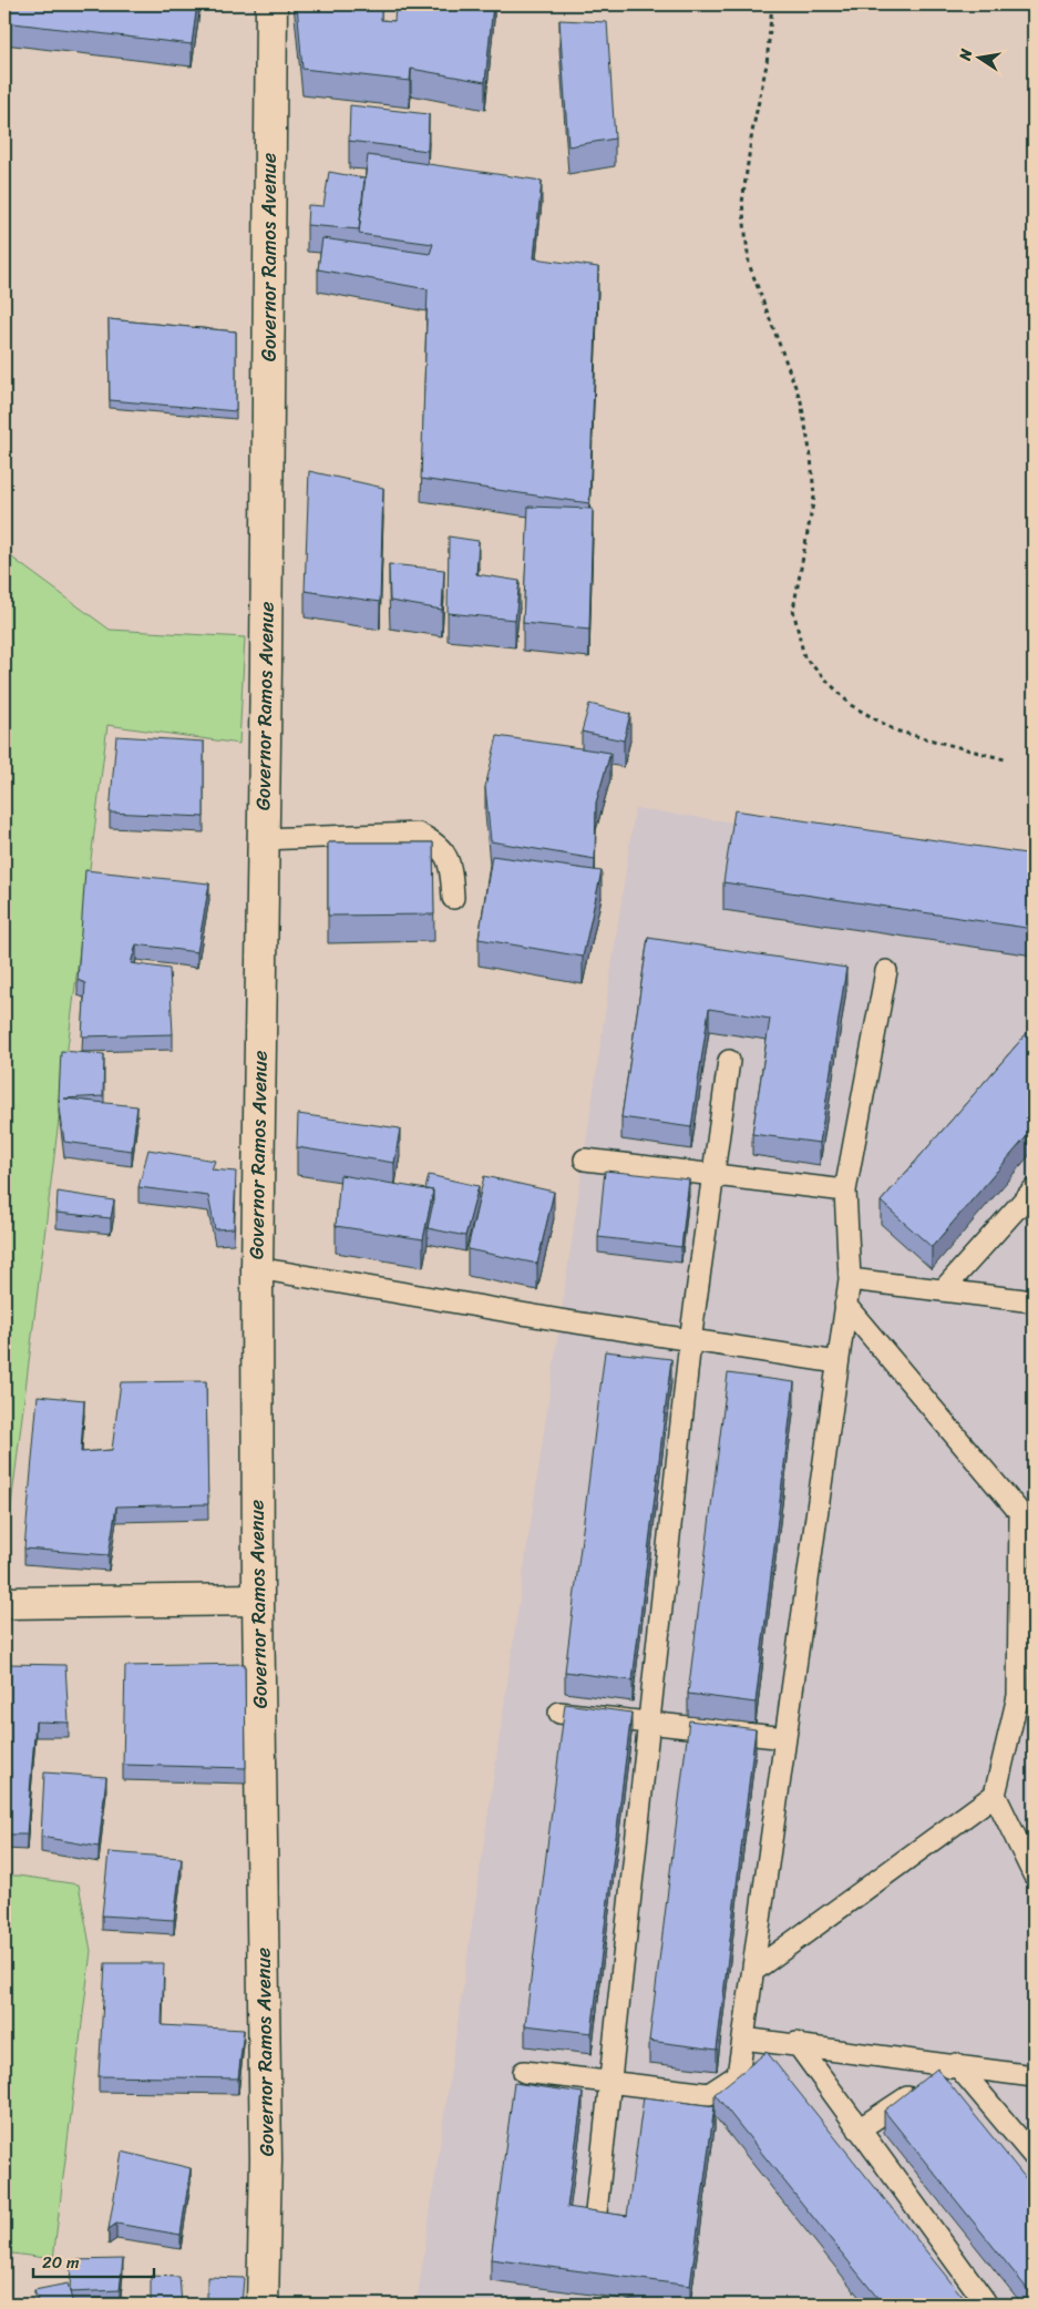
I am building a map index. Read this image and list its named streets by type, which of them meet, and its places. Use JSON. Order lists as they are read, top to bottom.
{
  "streets": {
    "main road": ["Governor Ramos Avenue"]
  },
  "scale_bar": "20 m",
  "north": "left"
}
